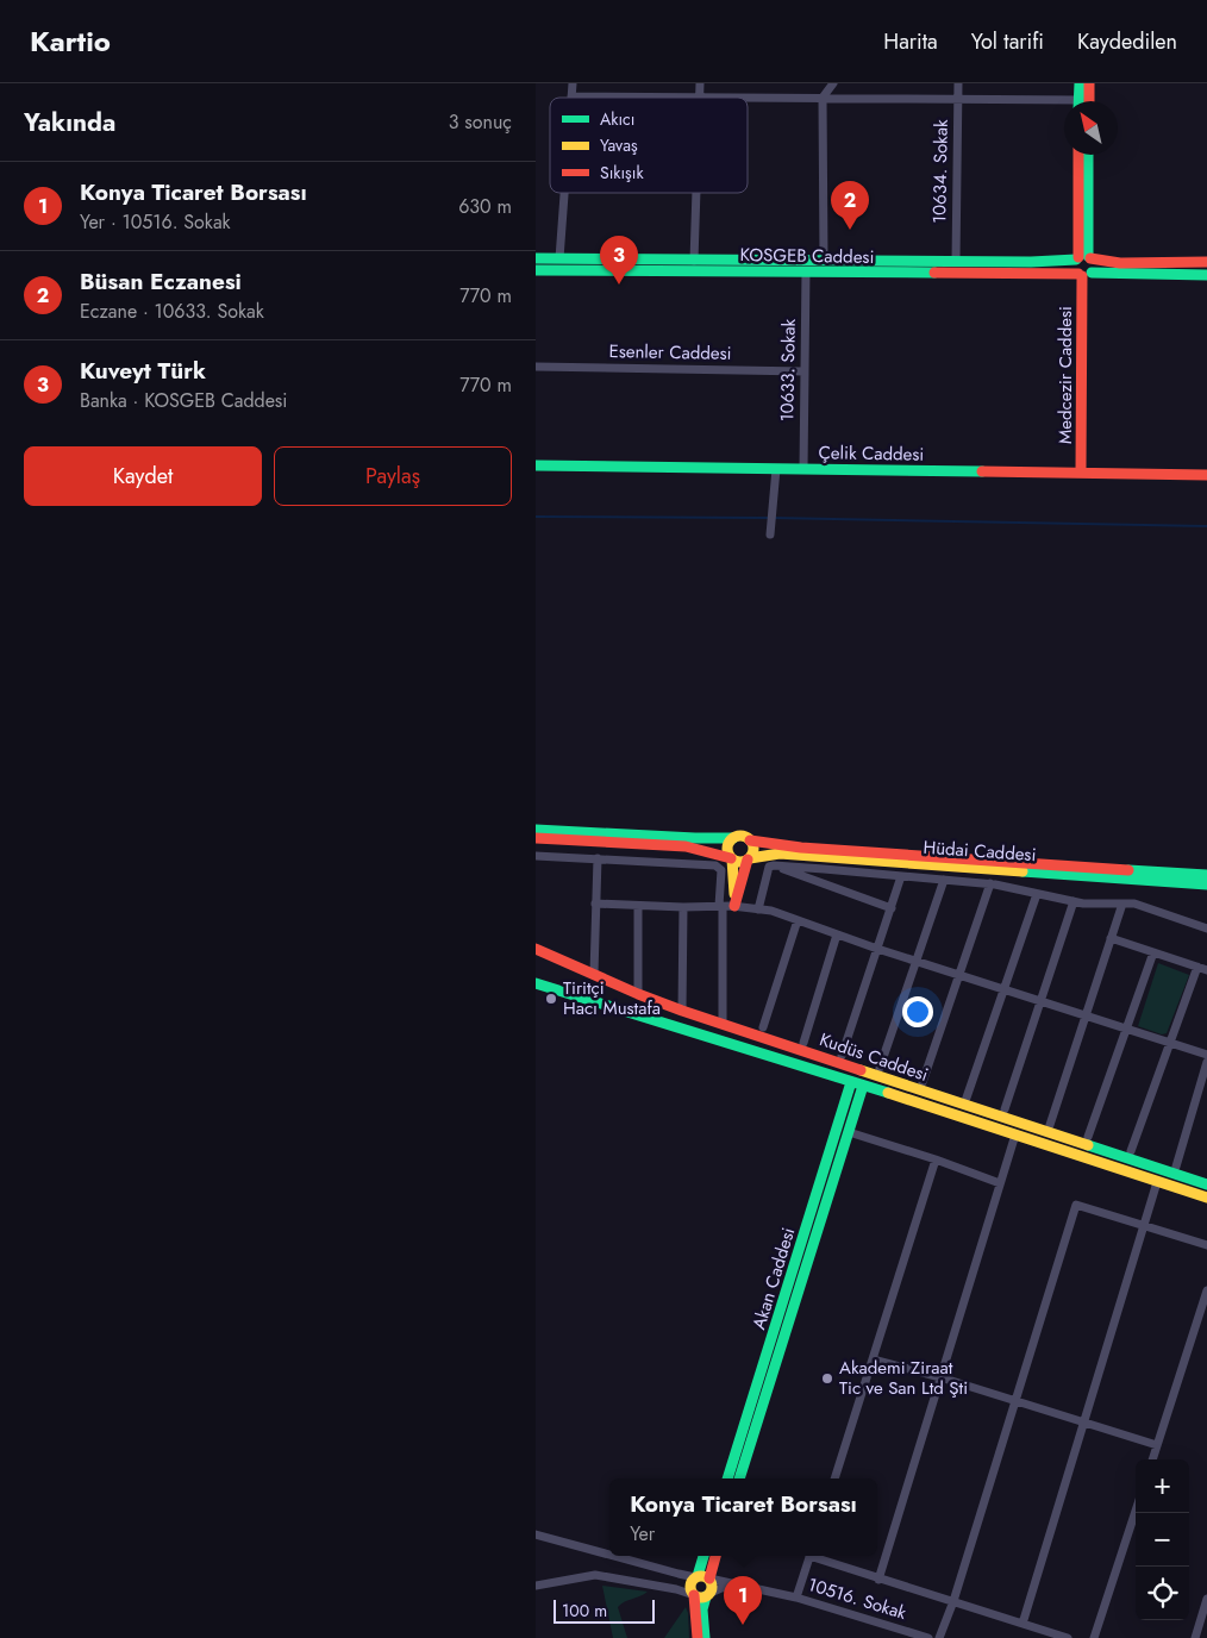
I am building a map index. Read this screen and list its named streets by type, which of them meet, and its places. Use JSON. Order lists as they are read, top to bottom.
{
  "streets": {
    "street": [
      "10634. Sokak",
      "KOSGEB Caddesi",
      "Esenler Caddesi",
      "10633. Sokak",
      "Medcezir Caddesi",
      "Çelik Caddesi",
      "Hüdai Caddesi",
      "Kudüs Caddesi",
      "Akan Caddesi",
      "10516. Sokak"
    ]
  },
  "crossings": [
    ["10634. Sokak", "KOSGEB Caddesi"],
    ["KOSGEB Caddesi", "10633. Sokak"],
    ["KOSGEB Caddesi", "Medcezir Caddesi"],
    ["Esenler Caddesi", "10633. Sokak"],
    ["10633. Sokak", "Çelik Caddesi"],
    ["Medcezir Caddesi", "Çelik Caddesi"],
    ["Kudüs Caddesi", "Akan Caddesi"]
  ],
  "places": ["Tiritçi Hacı Mustafa", "Akademi Ziraat Tic ve San Ltd Şti"],
  "legend": ["Akıcı", "Yavaş", "Sıkışık"],
  "scale_bar": "100 m",
  "north": "top left",
  "page": {
    "header": "Kartio",
    "nav": ["Harita", "Yol tarifi", "Kaydedilen"],
    "heading": ["Yakında", "3 sonuç"],
    "list": [
      {
        "mark": "1",
        "name": "Konya Ticaret Borsası",
        "note": "Yer · 10516. Sokak",
        "value": "630 m"
      },
      {
        "mark": "2",
        "name": "Büsan Eczanesi",
        "note": "Eczane · 10633. Sokak",
        "value": "770 m"
      },
      {
        "mark": "3",
        "name": "Kuveyt Türk",
        "note": "Banka · KOSGEB Caddesi",
        "value": "770 m"
      }
    ],
    "pins": ["2", "3", "1"],
    "buttons": ["Kaydet", "Paylaş"],
    "map_buttons": ["+", "−"],
    "popup": ["Konya Ticaret Borsası", "Yer"],
    "scale": "100 m"
  }
}
